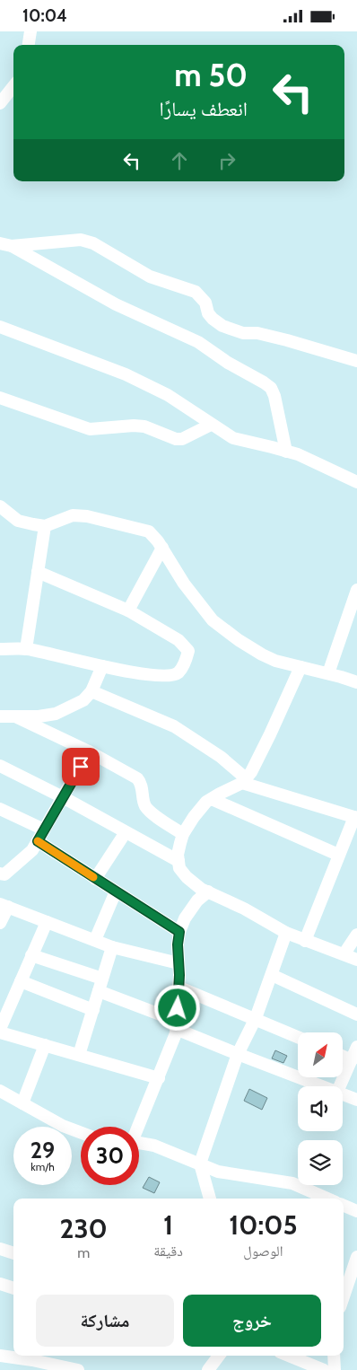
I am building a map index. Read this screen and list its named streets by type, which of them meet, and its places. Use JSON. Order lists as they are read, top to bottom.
{
  "north": "top right",
  "page": {
    "status": "10:04",
    "turn": ["50 m", "انعطف يسارًا"],
    "speed": "29 km/h",
    "limit": "30",
    "eta": [
      "10:05",
      "الوصول",
      "1",
      "دقيقة",
      "230",
      "m"
    ],
    "buttons": ["خروج", "مشاركة"]
  }
}
